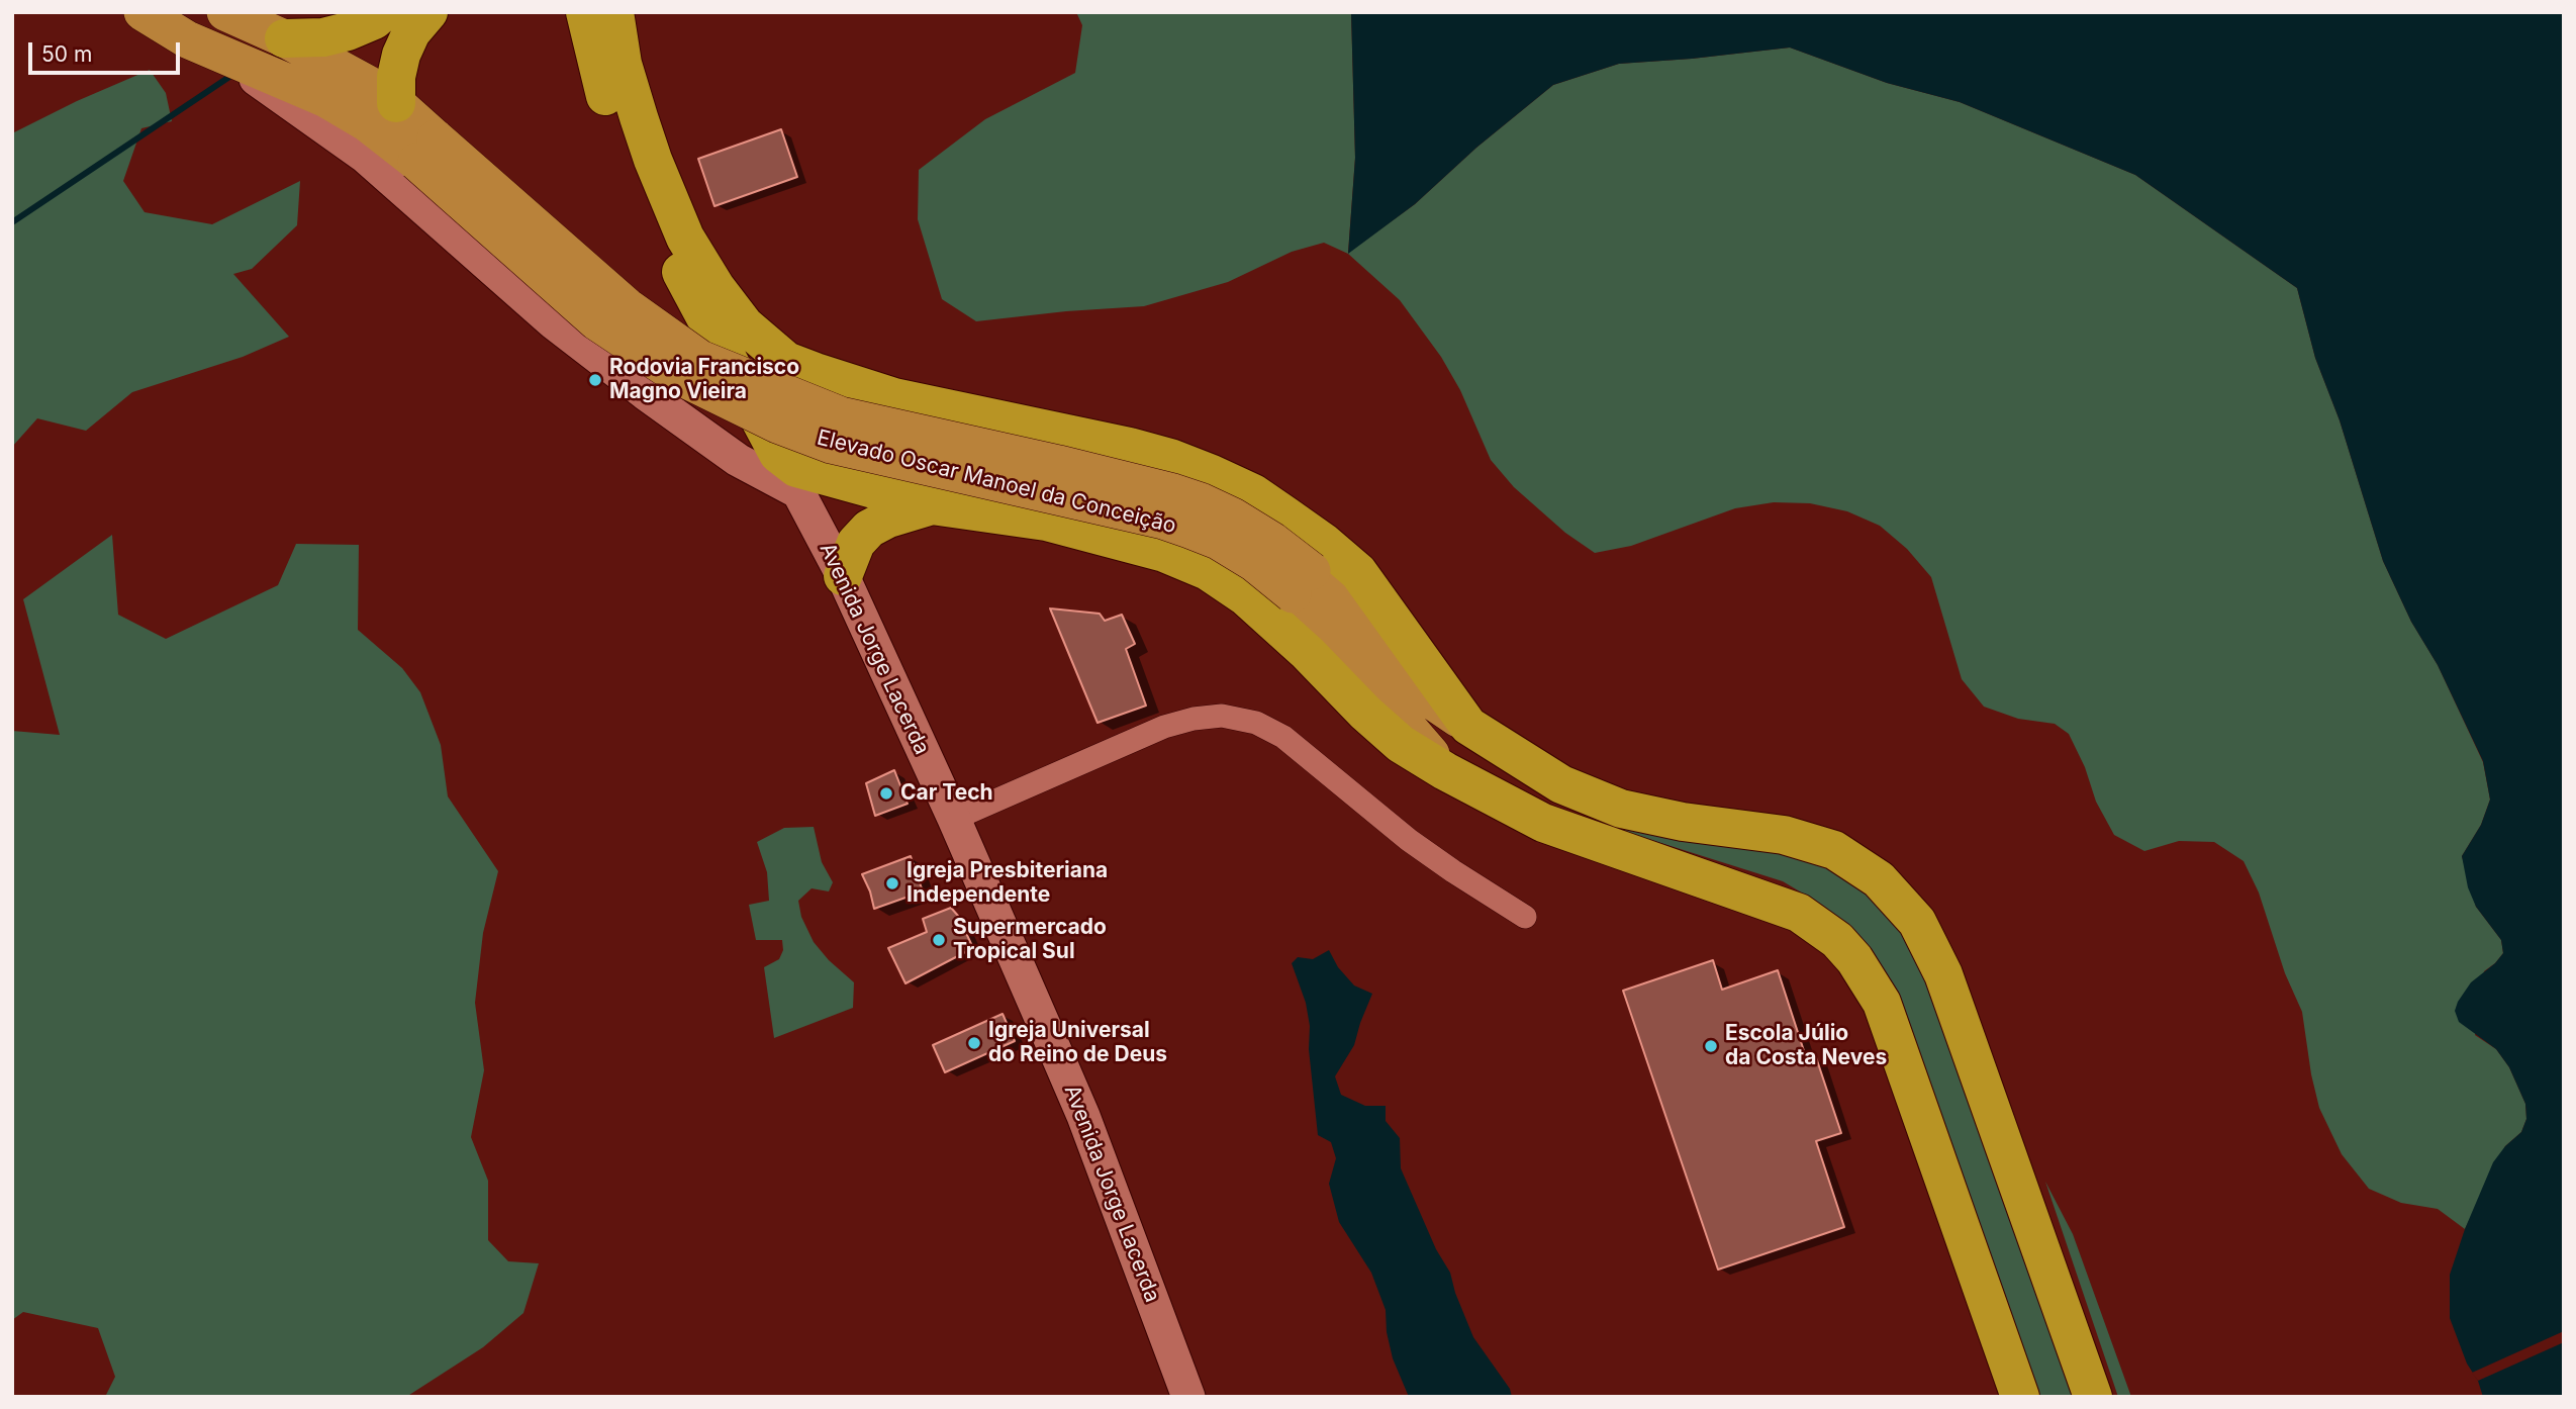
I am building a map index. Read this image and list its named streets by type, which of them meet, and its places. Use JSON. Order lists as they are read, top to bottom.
{
  "streets": {
    "main road": ["Elevado Oscar Manoel da Conceição", "Avenida Jorge Lacerda"]
  },
  "places": [
    "Rodovia Francisco Magno Vieira",
    "Car Tech",
    "Igreja Presbiteriana Independente",
    "Supermercado Tropical Sul",
    "Igreja Universal do Reino de Deus",
    "Escola Júlio da Costa Neves"
  ],
  "scale_bar": "50 m"
}
